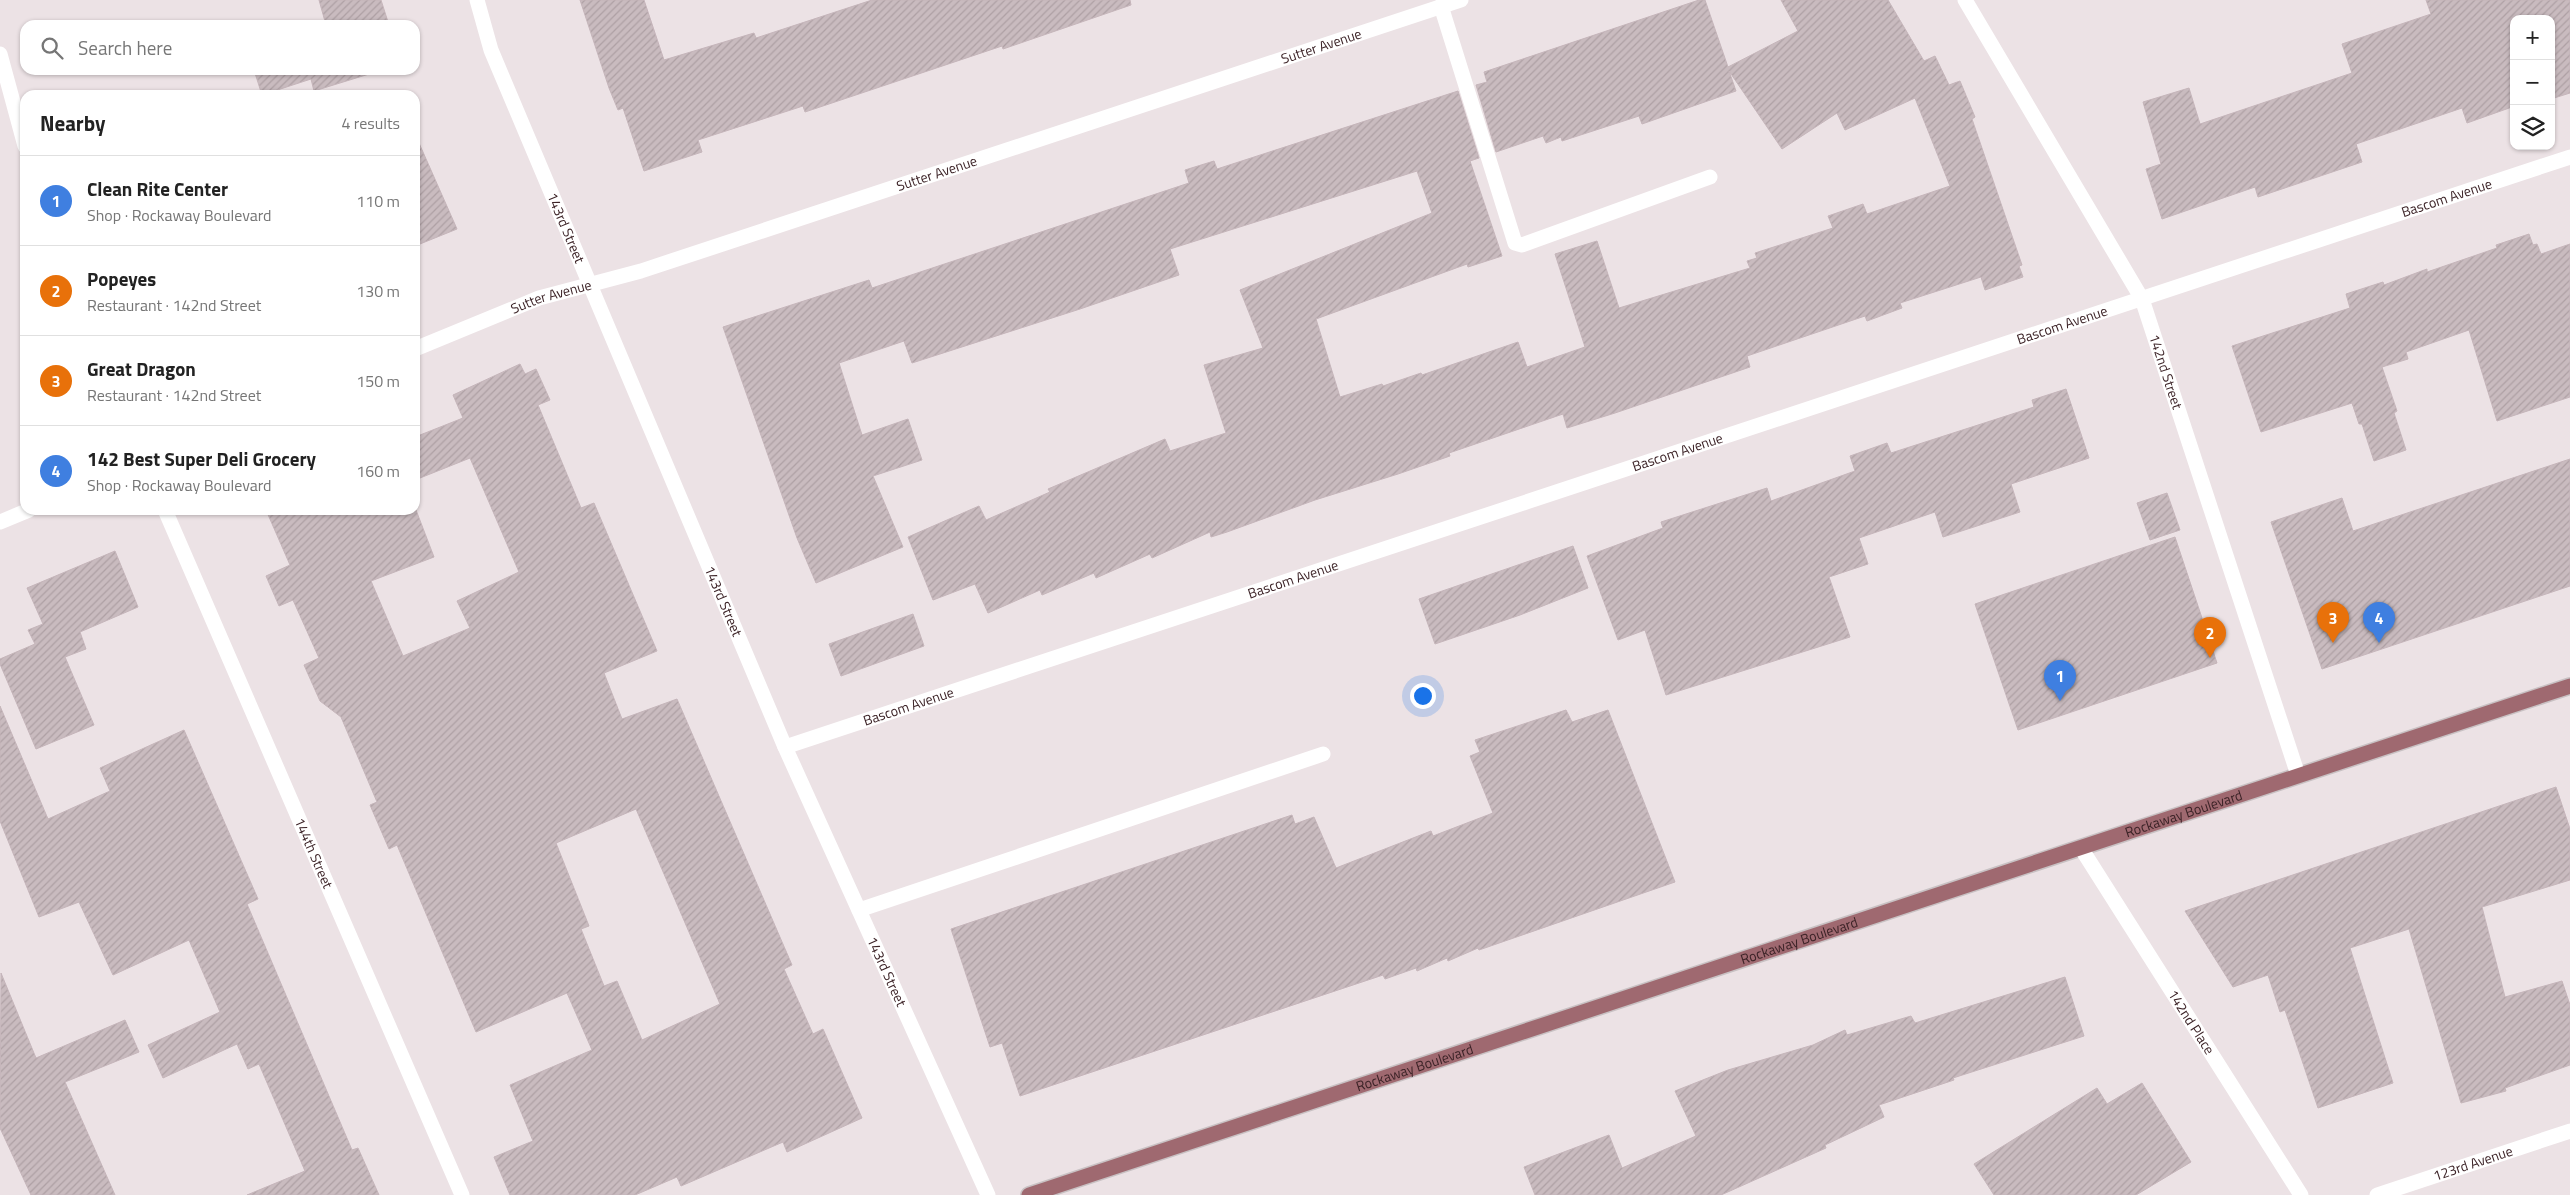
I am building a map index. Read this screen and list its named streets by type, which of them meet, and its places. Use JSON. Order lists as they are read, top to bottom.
{
  "streets": {
    "main road": ["Rockaway Boulevard"],
    "street": [
      "Sutter Avenue",
      "Bascom Avenue",
      "143rd Street",
      "142nd Street",
      "144th Street",
      "142nd Place",
      "123rd Avenue"
    ]
  },
  "crossings": [
    ["Sutter Avenue", "143rd Street"],
    ["Bascom Avenue", "143rd Street"],
    ["Bascom Avenue", "142nd Street"],
    ["142nd Street", "Rockaway Boulevard"],
    ["Rockaway Boulevard", "142nd Place"]
  ],
  "page": {
    "map_buttons": ["+", "−"],
    "search": "Search here",
    "heading": ["Nearby", "4 results"],
    "list": [
      {
        "mark": "1",
        "name": "Clean Rite Center",
        "note": "Shop · Rockaway Boulevard",
        "value": "110 m"
      },
      {
        "mark": "2",
        "name": "Popeyes",
        "note": "Restaurant · 142nd Street",
        "value": "130 m"
      },
      {
        "mark": "3",
        "name": "Great Dragon",
        "note": "Restaurant · 142nd Street",
        "value": "150 m"
      },
      {
        "mark": "4",
        "name": "142 Best Super Deli Grocery",
        "note": "Shop · Rockaway Boulevard",
        "value": "160 m"
      }
    ],
    "pins": [
      "3",
      "4",
      "2",
      "1"
    ]
  }
}
